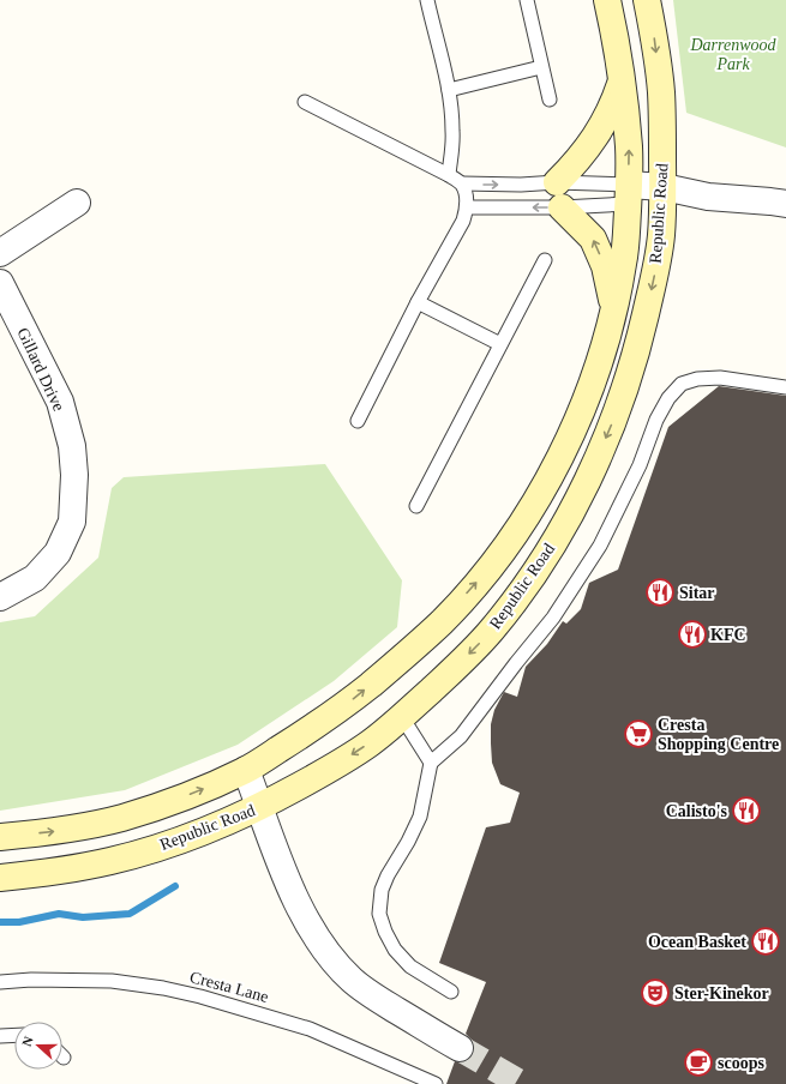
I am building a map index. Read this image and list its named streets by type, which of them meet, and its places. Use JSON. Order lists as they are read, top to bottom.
{
  "streets": {
    "main road": ["Republic Road"],
    "street": ["Gillard Drive"],
    "lane": ["Cresta Lane"]
  },
  "parks": ["Darrenwood Park"],
  "places": {
    "restaurant": [
      "Sitar",
      "KFC",
      "Calisto's",
      "Ocean Basket"
    ],
    "supermarket": ["Cresta Shopping Centre"],
    "theatre": ["Ster-Kinekor"],
    "cafe": ["scoops"]
  },
  "north": "left"
}
